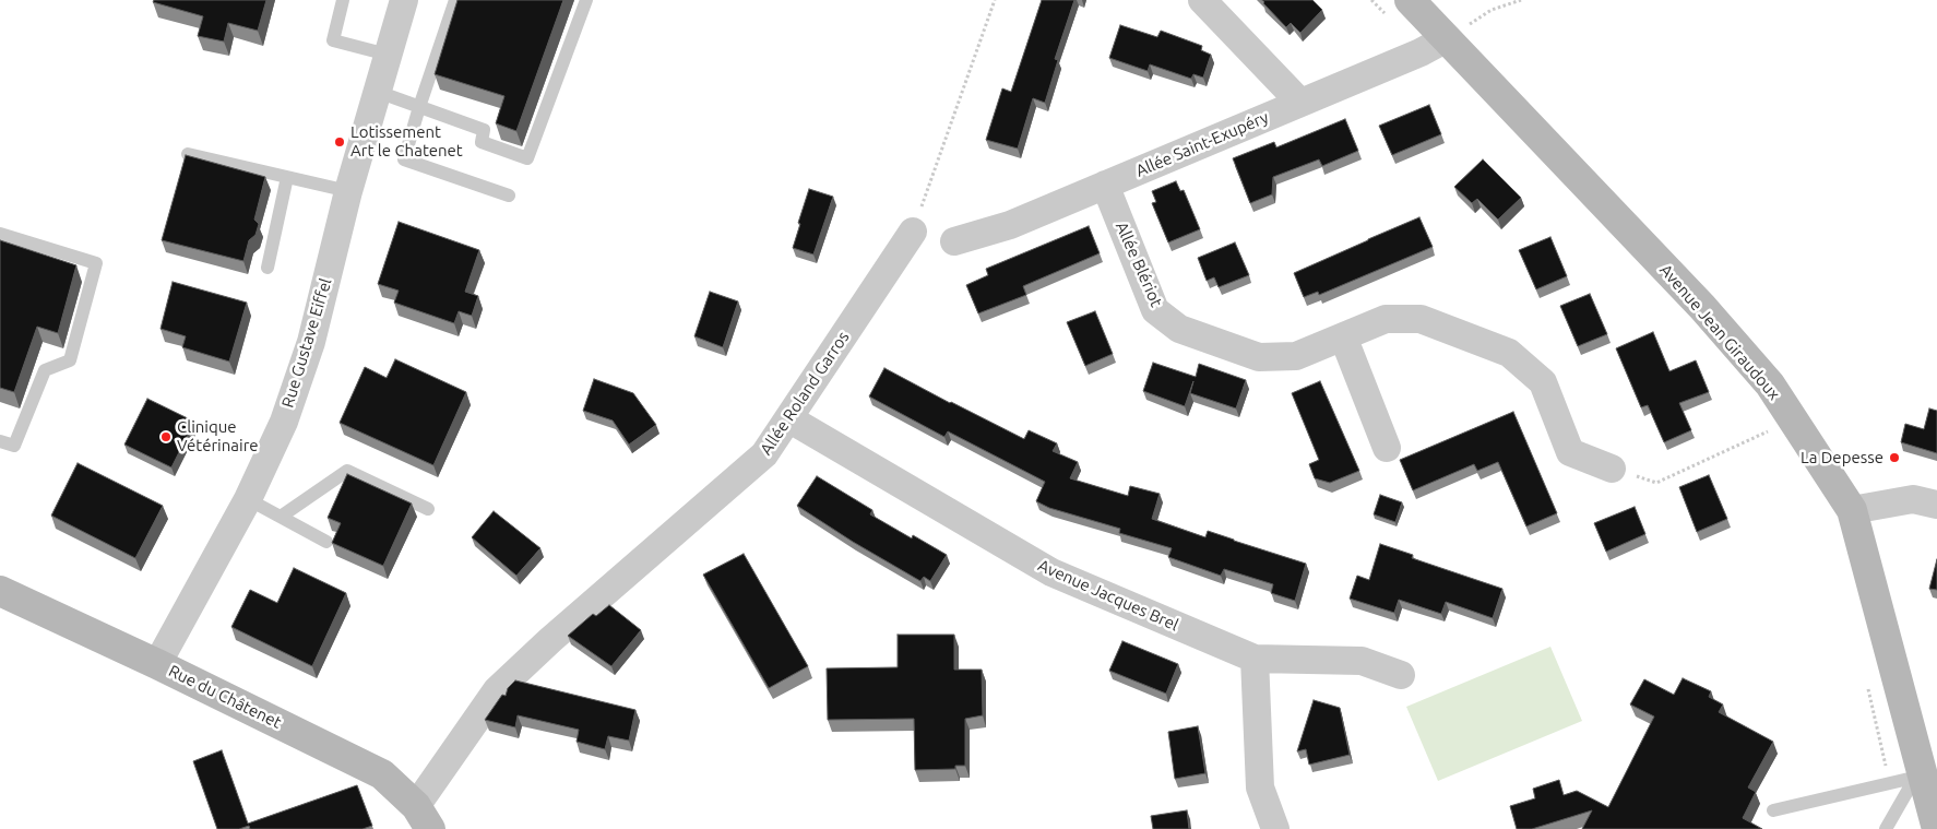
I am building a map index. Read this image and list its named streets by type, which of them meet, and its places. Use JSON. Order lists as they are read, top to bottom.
{
  "streets": {
    "street": [
      "Allée Saint-Exupéry",
      "Allée Blériot",
      "Avenue Jean Giraudoux",
      "Rue Gustave Eiffel",
      "Allée Roland Garros",
      "Avenue Jacques Brel",
      "Rue du Châtenet"
    ]
  },
  "crossings": [
    ["Allée Saint-Exupéry", "Allée Blériot"],
    ["Allée Saint-Exupéry", "Avenue Jean Giraudoux"],
    ["Rue Gustave Eiffel", "Rue du Châtenet"],
    ["Allée Roland Garros", "Avenue Jacques Brel"],
    ["Allée Roland Garros", "Rue du Châtenet"]
  ],
  "places": ["Lotissement Art le Chatenet", "Clinique Vétérinaire", "La Depesse"]
}
